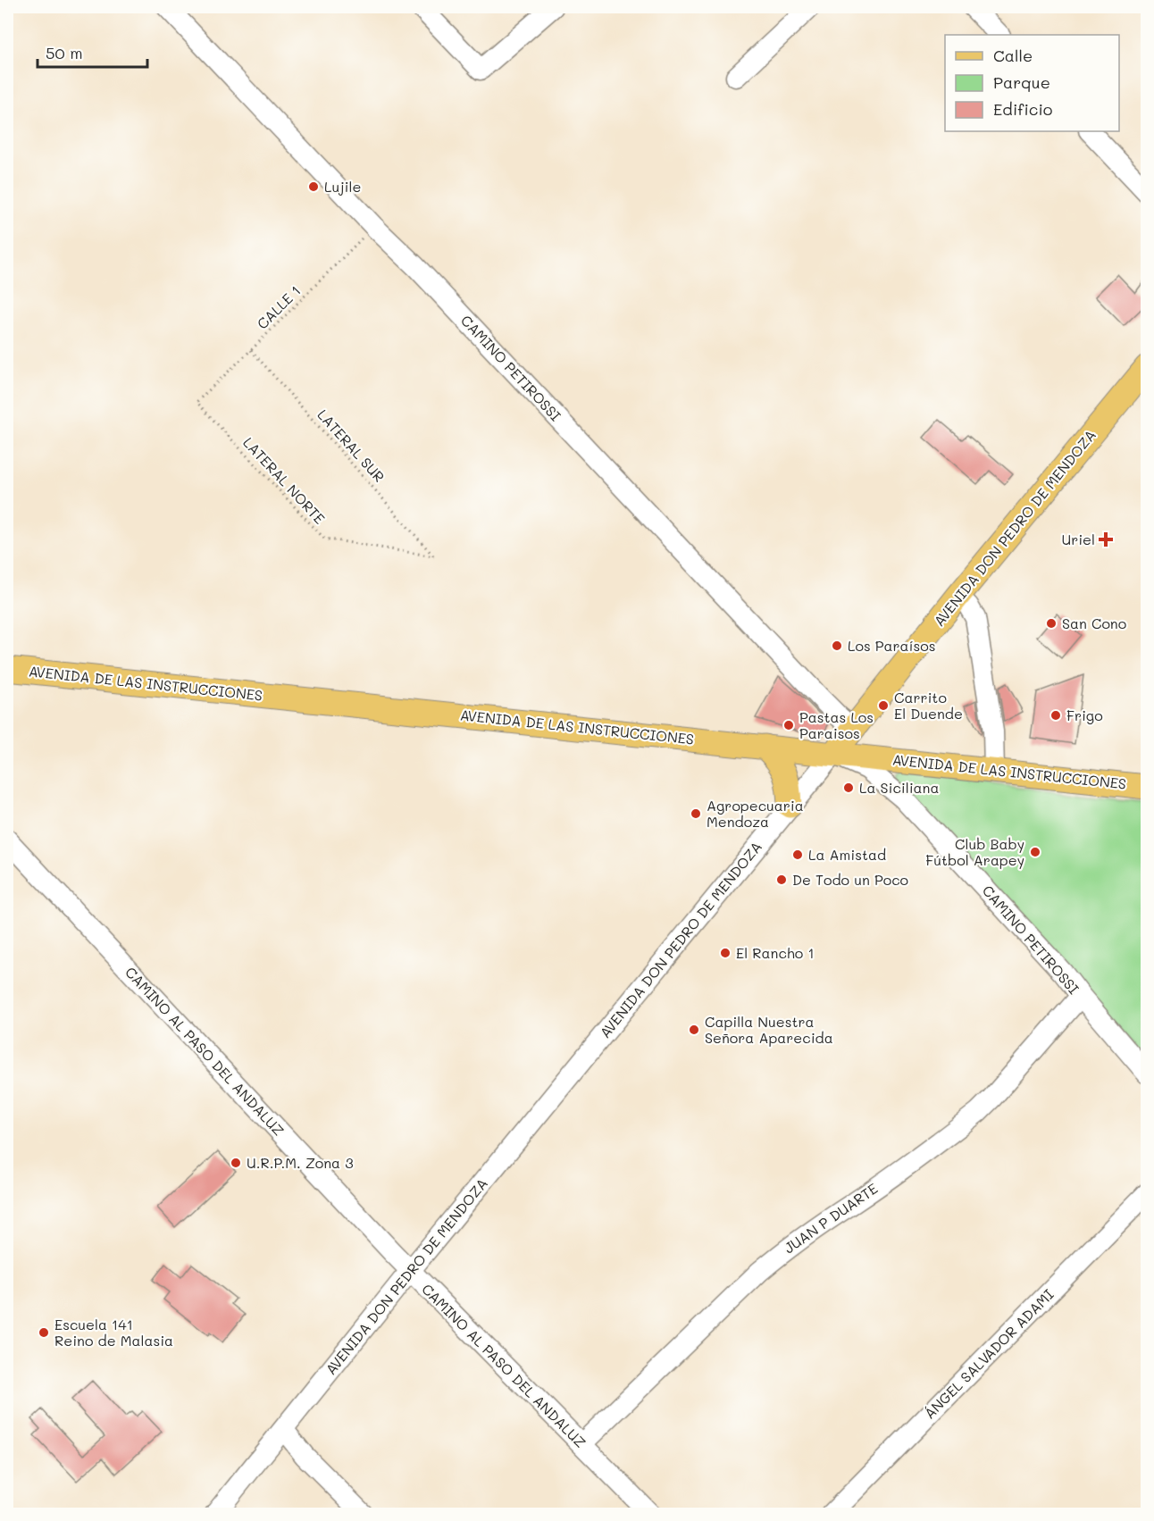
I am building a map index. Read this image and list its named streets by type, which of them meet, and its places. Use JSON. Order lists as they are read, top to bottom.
{
  "streets": {
    "main road": ["AVENIDA DON PEDRO DE MENDOZA", "AVENIDA DE LAS INSTRUCCIONES"],
    "street": [
      "CAMINO PETIROSSI",
      "CAMINO AL PASO DEL ANDALUZ",
      "JUAN P DUARTE",
      "ÁNGEL SALVADOR ADAMI"
    ],
    "path": ["CALLE 1", "LATERAL SUR", "LATERAL NORTE"]
  },
  "crossings": [
    ["CALLE 1", "CAMINO PETIROSSI"],
    ["CALLE 1", "LATERAL SUR"],
    ["CALLE 1", "LATERAL NORTE"],
    ["CAMINO PETIROSSI", "AVENIDA DON PEDRO DE MENDOZA"],
    ["CAMINO PETIROSSI", "AVENIDA DE LAS INSTRUCCIONES"],
    ["CAMINO PETIROSSI", "JUAN P DUARTE"],
    ["LATERAL SUR", "LATERAL NORTE"],
    ["AVENIDA DON PEDRO DE MENDOZA", "AVENIDA DE LAS INSTRUCCIONES"],
    ["AVENIDA DON PEDRO DE MENDOZA", "CAMINO AL PASO DEL ANDALUZ"],
    ["CAMINO AL PASO DEL ANDALUZ", "JUAN P DUARTE"]
  ],
  "places": {
    "other": [
      "Lujile",
      "San Cono",
      "Los Paraísos",
      "Carrito El Duende",
      "Frigo",
      "Pastas Los Paraisos",
      "La Siciliana",
      "Agropecuaria Mendoza",
      "Club Baby Fútbol Arapey",
      "La Amistad",
      "De Todo un Poco",
      "El Rancho 1",
      "Capilla Nuestra Señora Aparecida",
      "U.R.P.M. Zona 3",
      "Escuela 141 Reino de Malasia"
    ],
    "health": ["Uriel"]
  },
  "legend": ["Calle", "Parque", "Edificio"],
  "scale_bar": "50 m"
}
